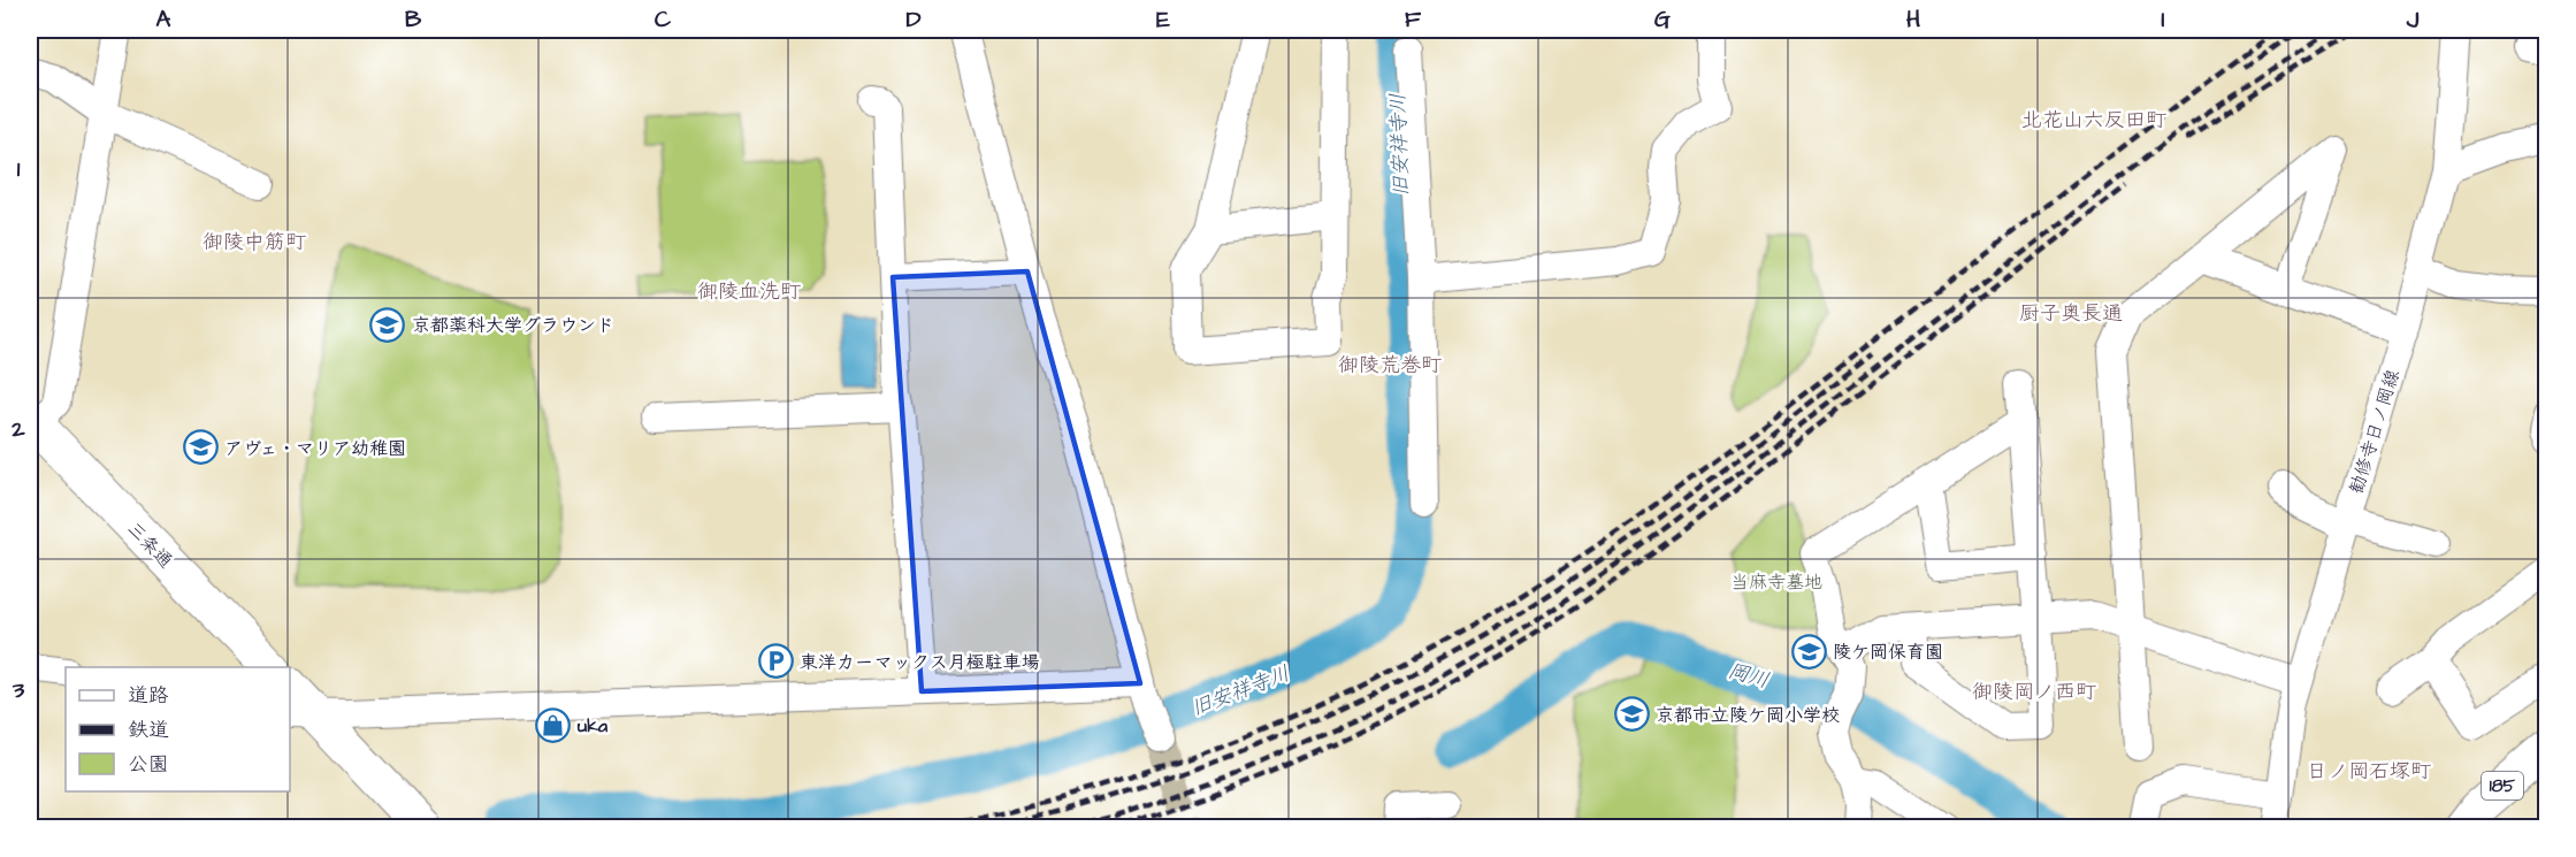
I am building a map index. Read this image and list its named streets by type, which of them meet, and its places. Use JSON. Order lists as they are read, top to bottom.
{
  "streets": {
    "main road": ["三条通", "185"],
    "street": ["勧修寺日ノ岡線"]
  },
  "districts": [
    "北花山六反田町",
    "御陵中筋町",
    "御陵血洗町",
    "厨子奥長通",
    "御陵荒巻町",
    "御陵岡ノ西町",
    "日ノ岡石塚町"
  ],
  "water": ["旧安祥寺川", "岡川"],
  "parks": ["当麻寺墓地"],
  "places": {
    "school or university": [
      "京都薬科大学グラウンド",
      "アヴェ・マリア幼稚園",
      "陵ケ岡保育園",
      "京都市立陵ケ岡小学校"
    ],
    "parking": ["東洋カーマックス月極駐車場"],
    "shop": ["uka"]
  },
  "legend": ["道路", "鉄道", "公園"],
  "grid": {
    "columns": [
      "A",
      "B",
      "C",
      "D",
      "E",
      "F",
      "G",
      "H",
      "I",
      "J"
    ],
    "rows": ["1", "2", "3"]
  }
}
